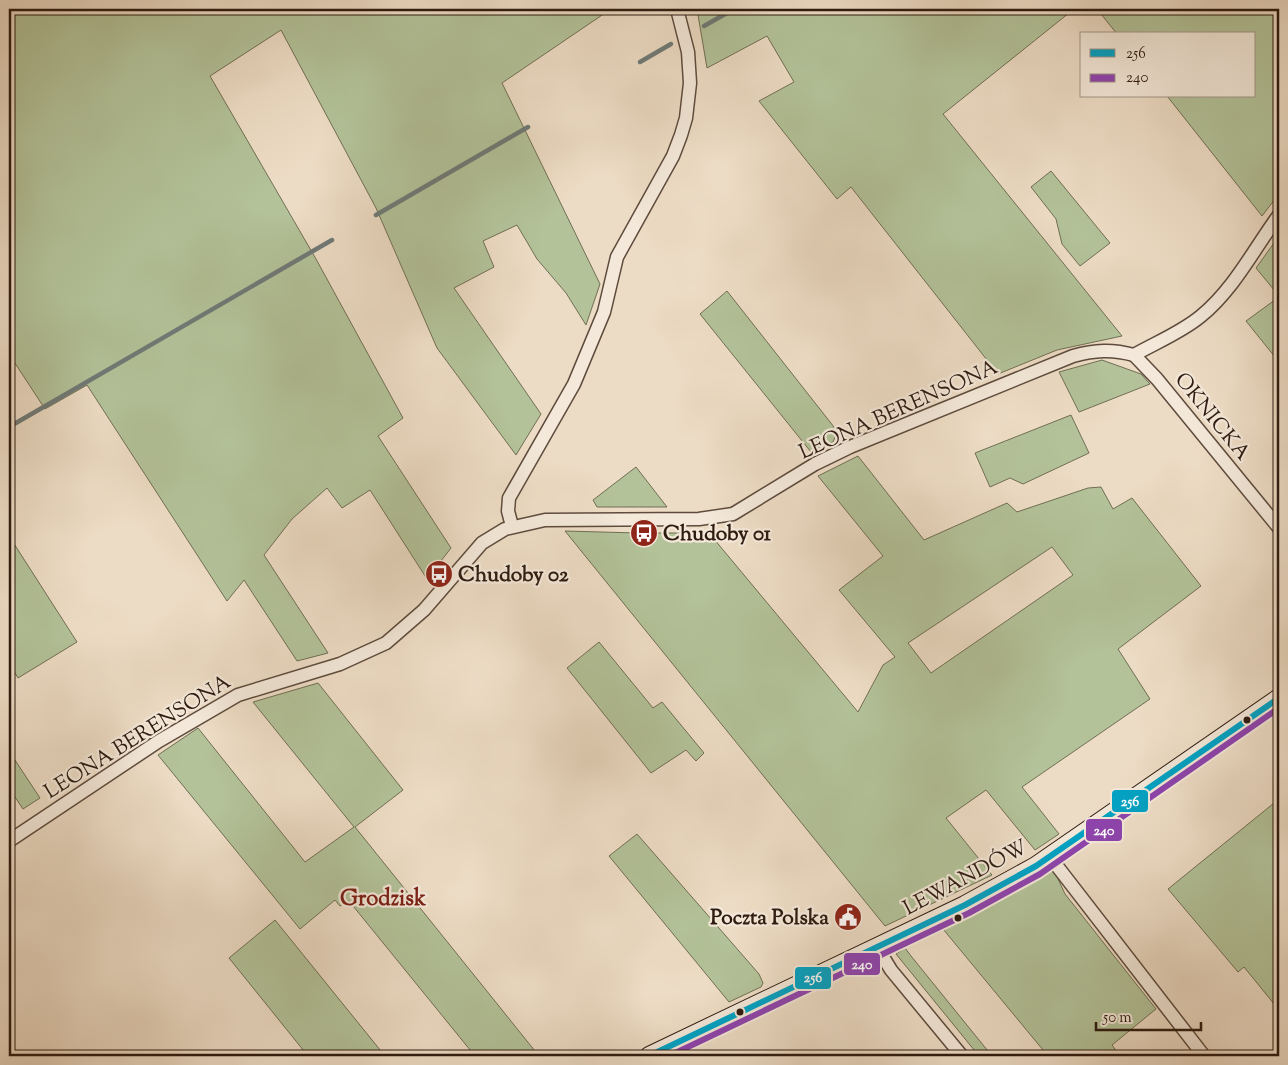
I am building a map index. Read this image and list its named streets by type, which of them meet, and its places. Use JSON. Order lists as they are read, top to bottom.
{
  "streets": {
    "street": ["LEONA BERENSONA", "OKNICKA", "LEWANDÓW"]
  },
  "crossings": [
    ["LEONA BERENSONA", "OKNICKA"]
  ],
  "districts": ["Grodzisk"],
  "places": {
    "bus stop": ["Chudoby 01", "Chudoby 02"],
    "public building": ["Poczta Polska"]
  },
  "lines": ["transit line 256", "transit line 240"],
  "legend": ["256", "240"],
  "scale_bar": "50 m"
}
